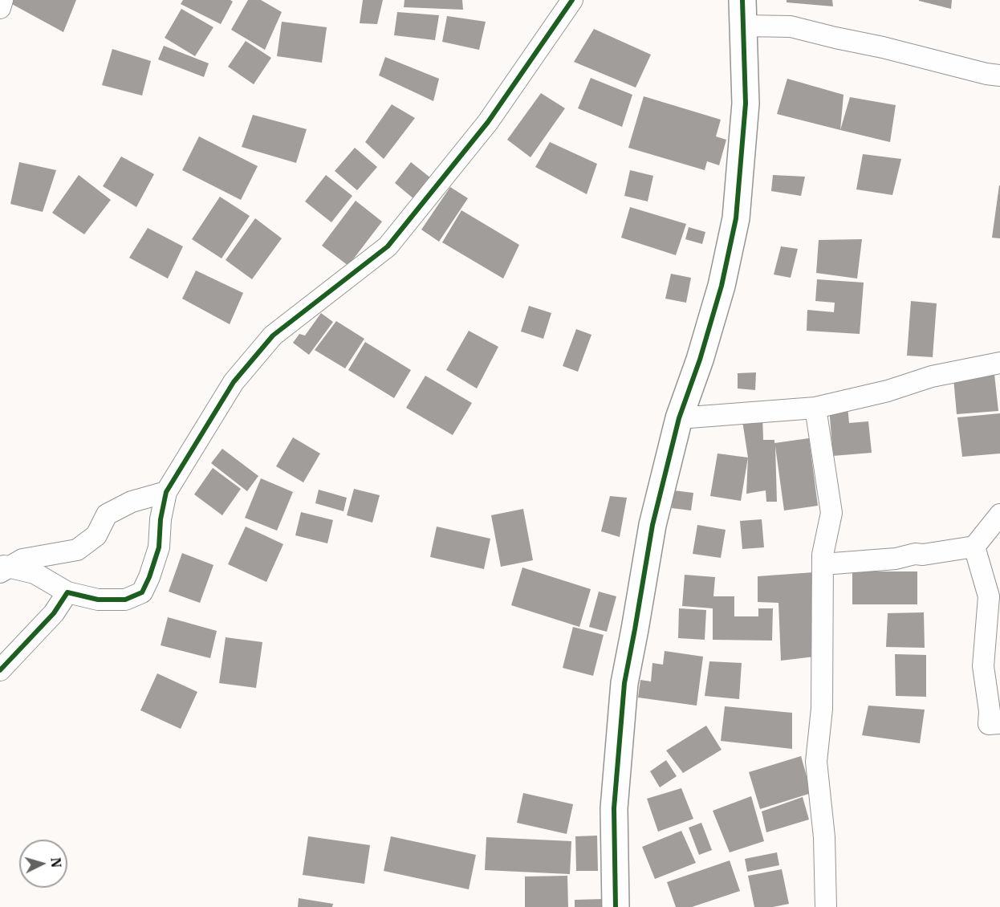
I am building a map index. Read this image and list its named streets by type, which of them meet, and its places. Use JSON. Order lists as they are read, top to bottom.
{
  "north": "right"
}
